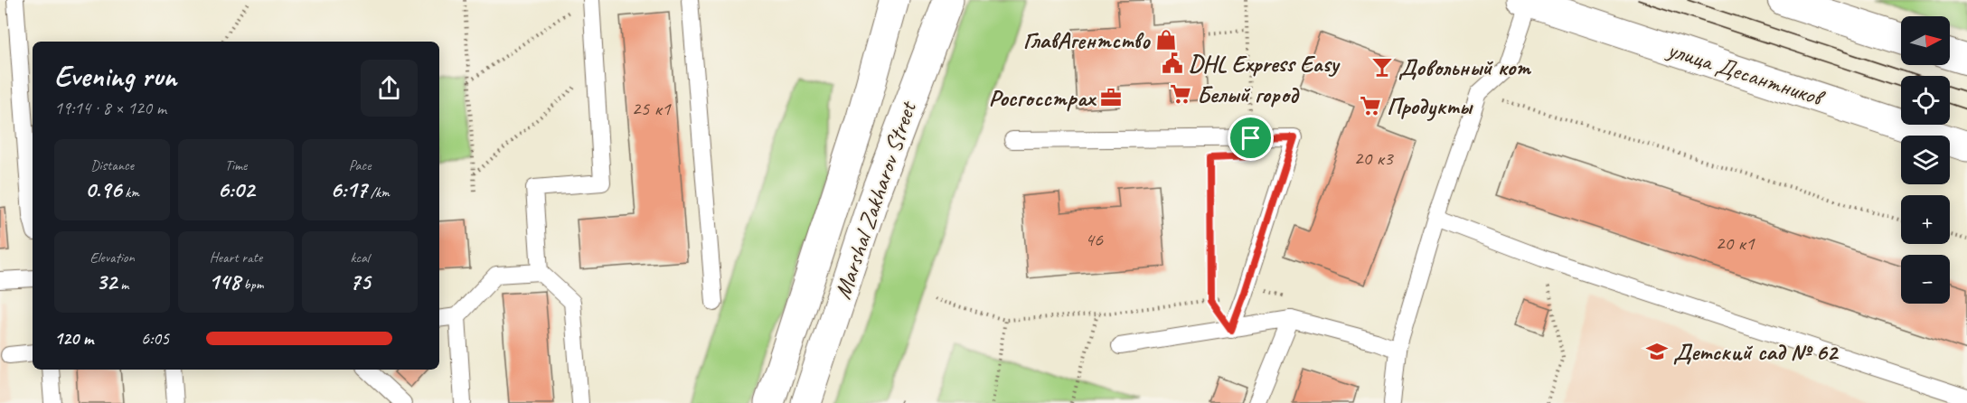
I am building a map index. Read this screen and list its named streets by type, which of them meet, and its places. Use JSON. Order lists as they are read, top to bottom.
{
  "streets": {
    "street": ["улица Десантников", "Marshal Zakharov Street"]
  },
  "places": {
    "shop": ["ГлавАгентство"],
    "public building": ["DHL Express Easy"],
    "bar": ["Довольный кот"],
    "supermarket": ["Белый город", "Продукты"],
    "office": ["Росгосстрах"],
    "school or university": ["Детский сад № 62"]
  },
  "house_numbers": [
    "25 к1",
    "20 к3",
    "46",
    "20 к1"
  ],
  "north": "right",
  "page": {
    "map_buttons": ["+", "−"],
    "heading": ["Evening run", "19:14 · 8 × 120 m"],
    "stats": [
      ["Distance", "0.96 km"],
      ["Time", "6:02"],
      ["Pace", "6:17 /km"],
      ["Elevation", "32 m"],
      ["Heart rate", "148 bpm"],
      ["kcal", "75"]
    ],
    "list": [
      {
        "name": "120 m",
        "note": "6:05"
      }
    ]
  }
}
